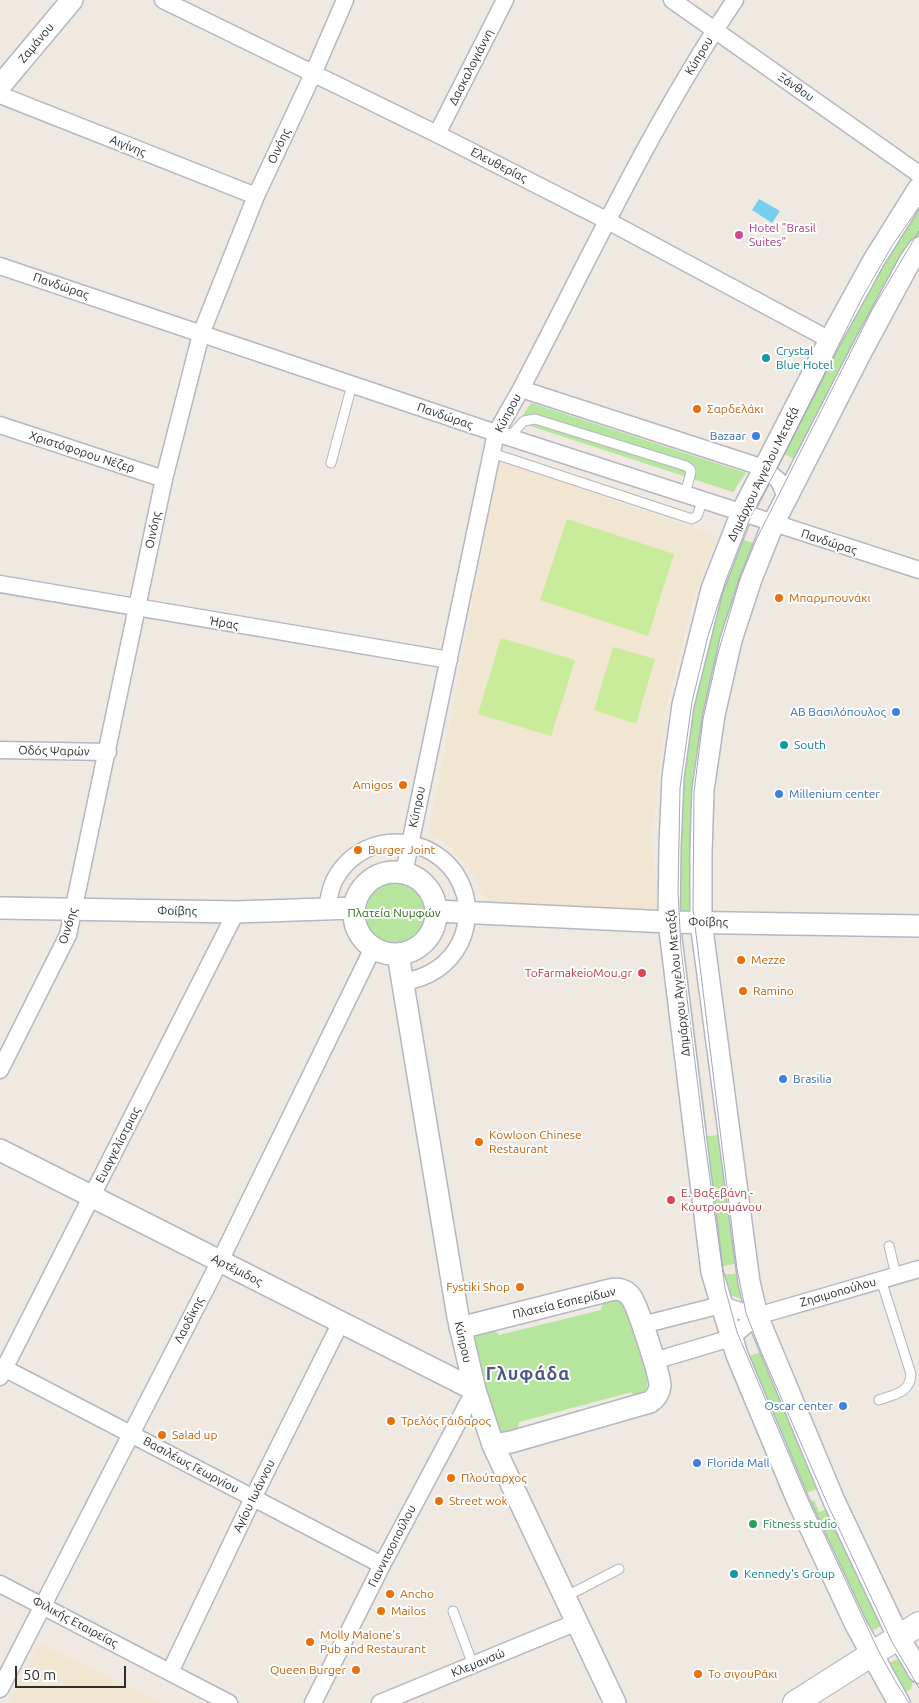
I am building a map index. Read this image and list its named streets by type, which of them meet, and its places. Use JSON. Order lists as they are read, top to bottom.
{
  "streets": {
    "street": [
      "Ζαμάνου",
      "Κύπρου",
      "Δασκαλογιάννη",
      "Ξάνθου",
      "Αιγίνης",
      "Οινόης",
      "Ελευθερίας",
      "Πανδώρας",
      "Χριστόφορου Νέζερ",
      "Δημάρχου Άγγελου Μεταξά",
      "Ήρας",
      "Οδóς Ψαρών",
      "Φοίβης",
      "Ευαγγελίστριας",
      "Αρτέμιδος",
      "Ζησιμοπούλου",
      "Πλατεία Εσπερίδων",
      "Λαοδίκης",
      "Βασιλέως Γεωργίου",
      "Αγίου Ιωάννου",
      "Γιαννιτσοπούλου",
      "Φιλικής Εταιρείας",
      "Κλεμανσώ"
    ]
  },
  "crossings": [
    ["Κύπρου", "Ξάνθου"],
    ["Κύπρου", "Ελευθερίας"],
    ["Κύπρου", "Πανδώρας"],
    ["Κύπρου", "Ήρας"],
    ["Κύπρου", "Φοίβης"],
    ["Κύπρου", "Αρτέμιδος"],
    ["Κύπρου", "Πλατεία Εσπερίδων"],
    ["Κύπρου", "Λαοδίκης"],
    ["Κύπρου", "Γιαννιτσοπούλου"],
    ["Κύπρου", "Κλεμανσώ"],
    ["Δασκαλογιάννη", "Ελευθερίας"],
    ["Αιγίνης", "Οινόης"],
    ["Οινόης", "Ελευθερίας"],
    ["Οινόης", "Πανδώρας"],
    ["Οινόης", "Χριστόφορου Νέζερ"],
    ["Οινόης", "Ήρας"],
    ["Οινόης", "Οδóς Ψαρών"],
    ["Οινόης", "Φοίβης"],
    ["Ελευθερίας", "Δημάρχου Άγγελου Μεταξά"],
    ["Πανδώρας", "Δημάρχου Άγγελου Μεταξά"],
    ["Δημάρχου Άγγελου Μεταξά", "Φοίβης"],
    ["Δημάρχου Άγγελου Μεταξά", "Ζησιμοπούλου"],
    ["Φοίβης", "Ευαγγελίστριας"],
    ["Φοίβης", "Λαοδίκης"],
    ["Ευαγγελίστριας", "Αρτέμιδος"],
    ["Ευαγγελίστριας", "Βασιλέως Γεωργίου"],
    ["Αρτέμιδος", "Λαοδίκης"],
    ["Αρτέμιδος", "Αγίου Ιωάννου"],
    ["Αρτέμιδος", "Γιαννιτσοπούλου"],
    ["Ζησιμοπούλου", "Πλατεία Εσπερίδων"],
    ["Λαοδίκης", "Βασιλέως Γεωργίου"],
    ["Λαοδίκης", "Φιλικής Εταιρείας"],
    ["Βασιλέως Γεωργίου", "Αγίου Ιωάννου"],
    ["Βασιλέως Γεωργίου", "Γιαννιτσοπούλου"],
    ["Αγίου Ιωάννου", "Φιλικής Εταιρείας"]
  ],
  "districts": ["Γλυφάδα"],
  "parks": ["Πλατεία Νυμφών"],
  "places": [
    "Hotel \"Brasil Suites\"",
    "Crystal Blue Hotel",
    "Σαρδελάκι",
    "Bazaar",
    "Μπαρμπουνάκι",
    "ΑΒ Βασιλόπουλος",
    "South",
    "Amigos",
    "Millenium center",
    "Burger Joint",
    "Mezze",
    "ToFarmakeioMou.gr",
    "Ramino",
    "Brasilia",
    "Kowloon Chinese Restaurant",
    "Ε. Βαξεβάνη - Κουτρουμάνου",
    "Fystiki Shop",
    "Oscar center",
    "Τρελός Γάιδαρος",
    "Salad up",
    "Florida Mall",
    "Πλούταρχος",
    "Street wok",
    "Fitness studio",
    "Kennedy's Group",
    "Ancho",
    "Mailos",
    "Molly Malone's Pub and Restaurant",
    "Queen Burger",
    "Το σιγουΡάκι"
  ],
  "scale_bar": "50 m"
}
